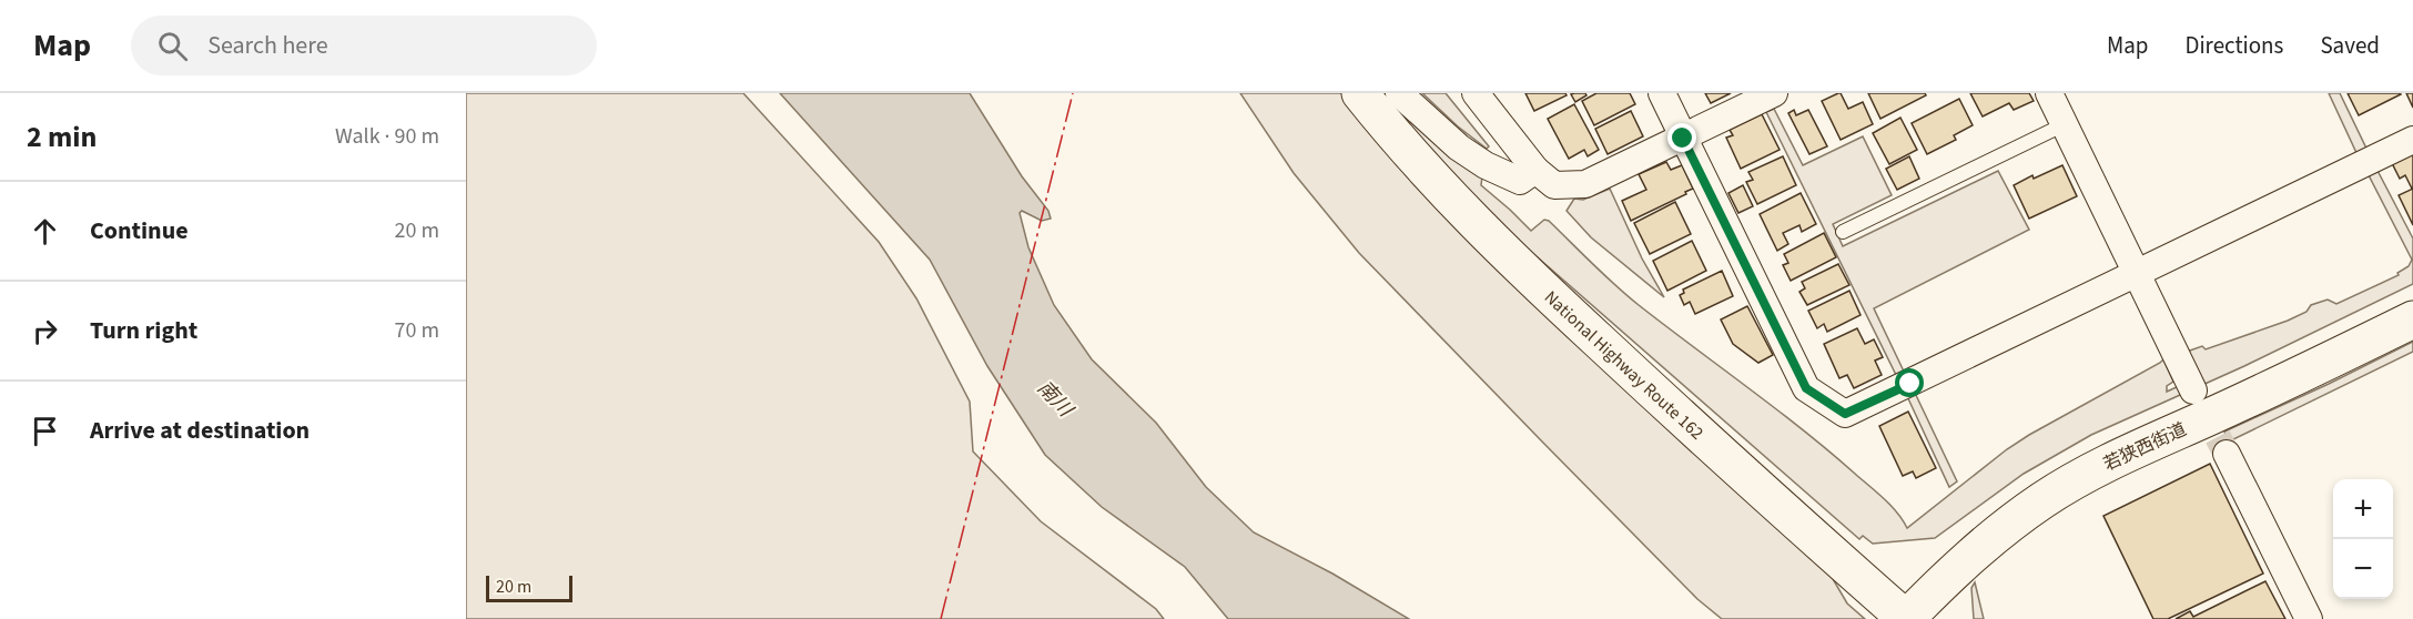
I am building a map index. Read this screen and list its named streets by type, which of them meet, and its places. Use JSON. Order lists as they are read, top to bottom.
{
  "streets": {
    "main road": ["National Highway Route 162", "若狭西街道"]
  },
  "crossings": [
    ["National Highway Route 162", "若狭西街道"]
  ],
  "water": ["南川"],
  "scale_bar": "20 m",
  "page": {
    "header": "Map",
    "search": "Search here",
    "nav": ["Map", "Directions", "Saved"],
    "heading": ["2 min", "Walk · 90 m"],
    "list": [
      ["Continue", "20 m"],
      ["Turn right", "70 m"],
      "Arrive at destination"
    ],
    "map_buttons": ["+", "−"],
    "scale": "20 m"
  }
}
